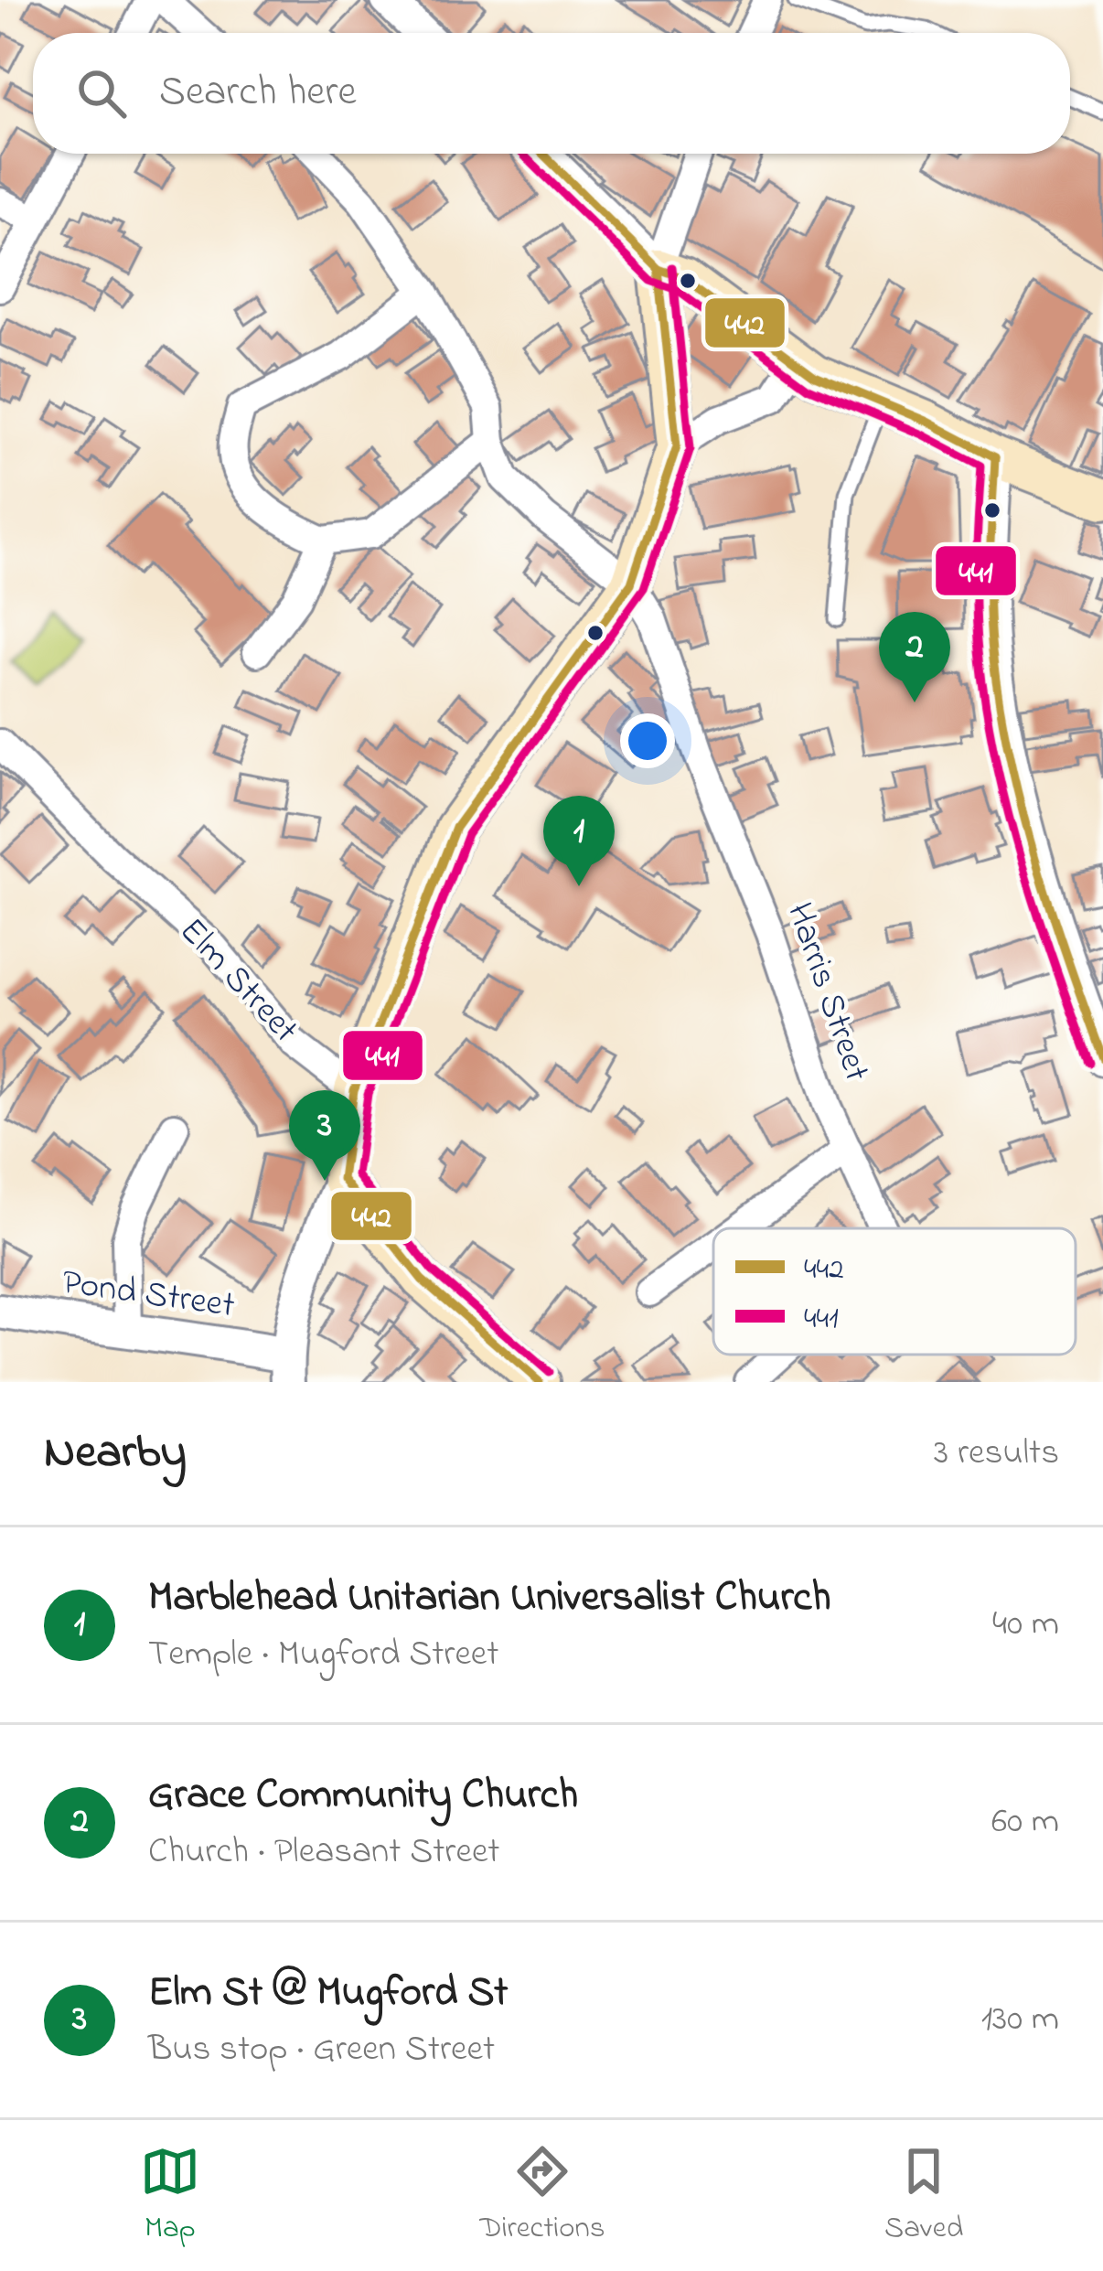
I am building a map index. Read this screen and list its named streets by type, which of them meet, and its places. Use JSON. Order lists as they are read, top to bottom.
{
  "streets": {
    "street": ["Elm Street", "Harris Street", "Pond Street"]
  },
  "lines": ["transit line 442", "transit line 441"],
  "legend": ["442", "441"],
  "page": {
    "search": "Search here",
    "pins": ["2", "1", "3"],
    "heading": ["Nearby", "3 results"],
    "list": [
      {
        "mark": "1",
        "name": "Marblehead Unitarian Universalist Church",
        "note": "Temple · Mugford Street",
        "value": "40 m"
      },
      {
        "mark": "2",
        "name": "Grace Community Church",
        "note": "Church · Pleasant Street",
        "value": "60 m"
      },
      {
        "mark": "3",
        "name": "Elm St @ Mugford St",
        "note": "Bus stop · Green Street",
        "value": "130 m"
      }
    ],
    "nav": ["Map", "Directions", "Saved"]
  }
}
